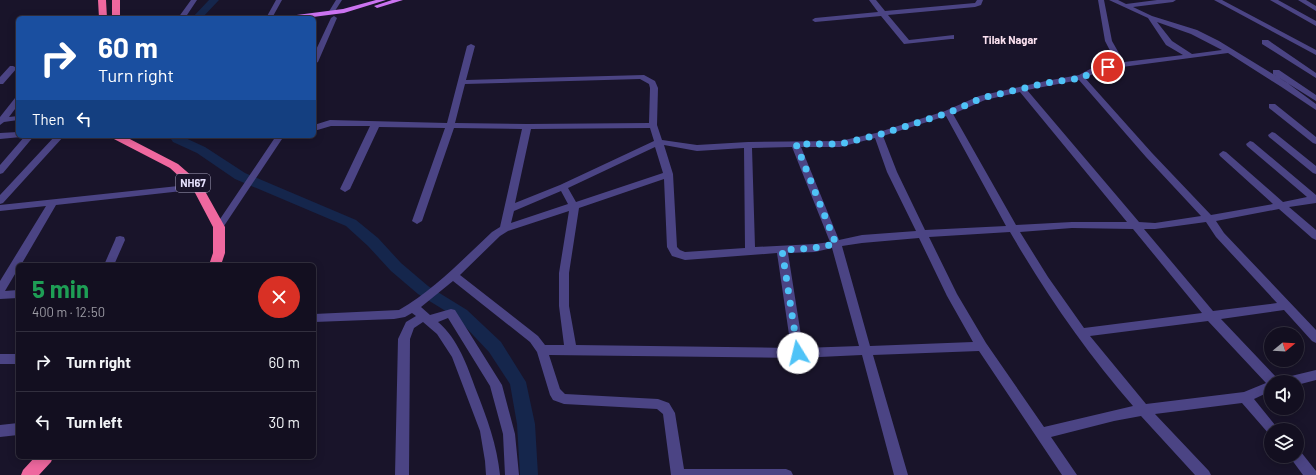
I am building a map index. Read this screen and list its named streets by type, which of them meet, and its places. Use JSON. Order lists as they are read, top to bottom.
{
  "streets": {
    "highway": ["NH67"]
  },
  "districts": ["Tilak Nagar"],
  "north": "right",
  "page": {
    "turn": ["60 m", "Turn right"],
    "then": "Then",
    "heading": ["5 min", "400 m · 12:50"],
    "list": [
      {
        "name": "Turn right",
        "value": "60 m"
      },
      {
        "name": "Turn left",
        "value": "30 m"
      }
    ]
  }
}
